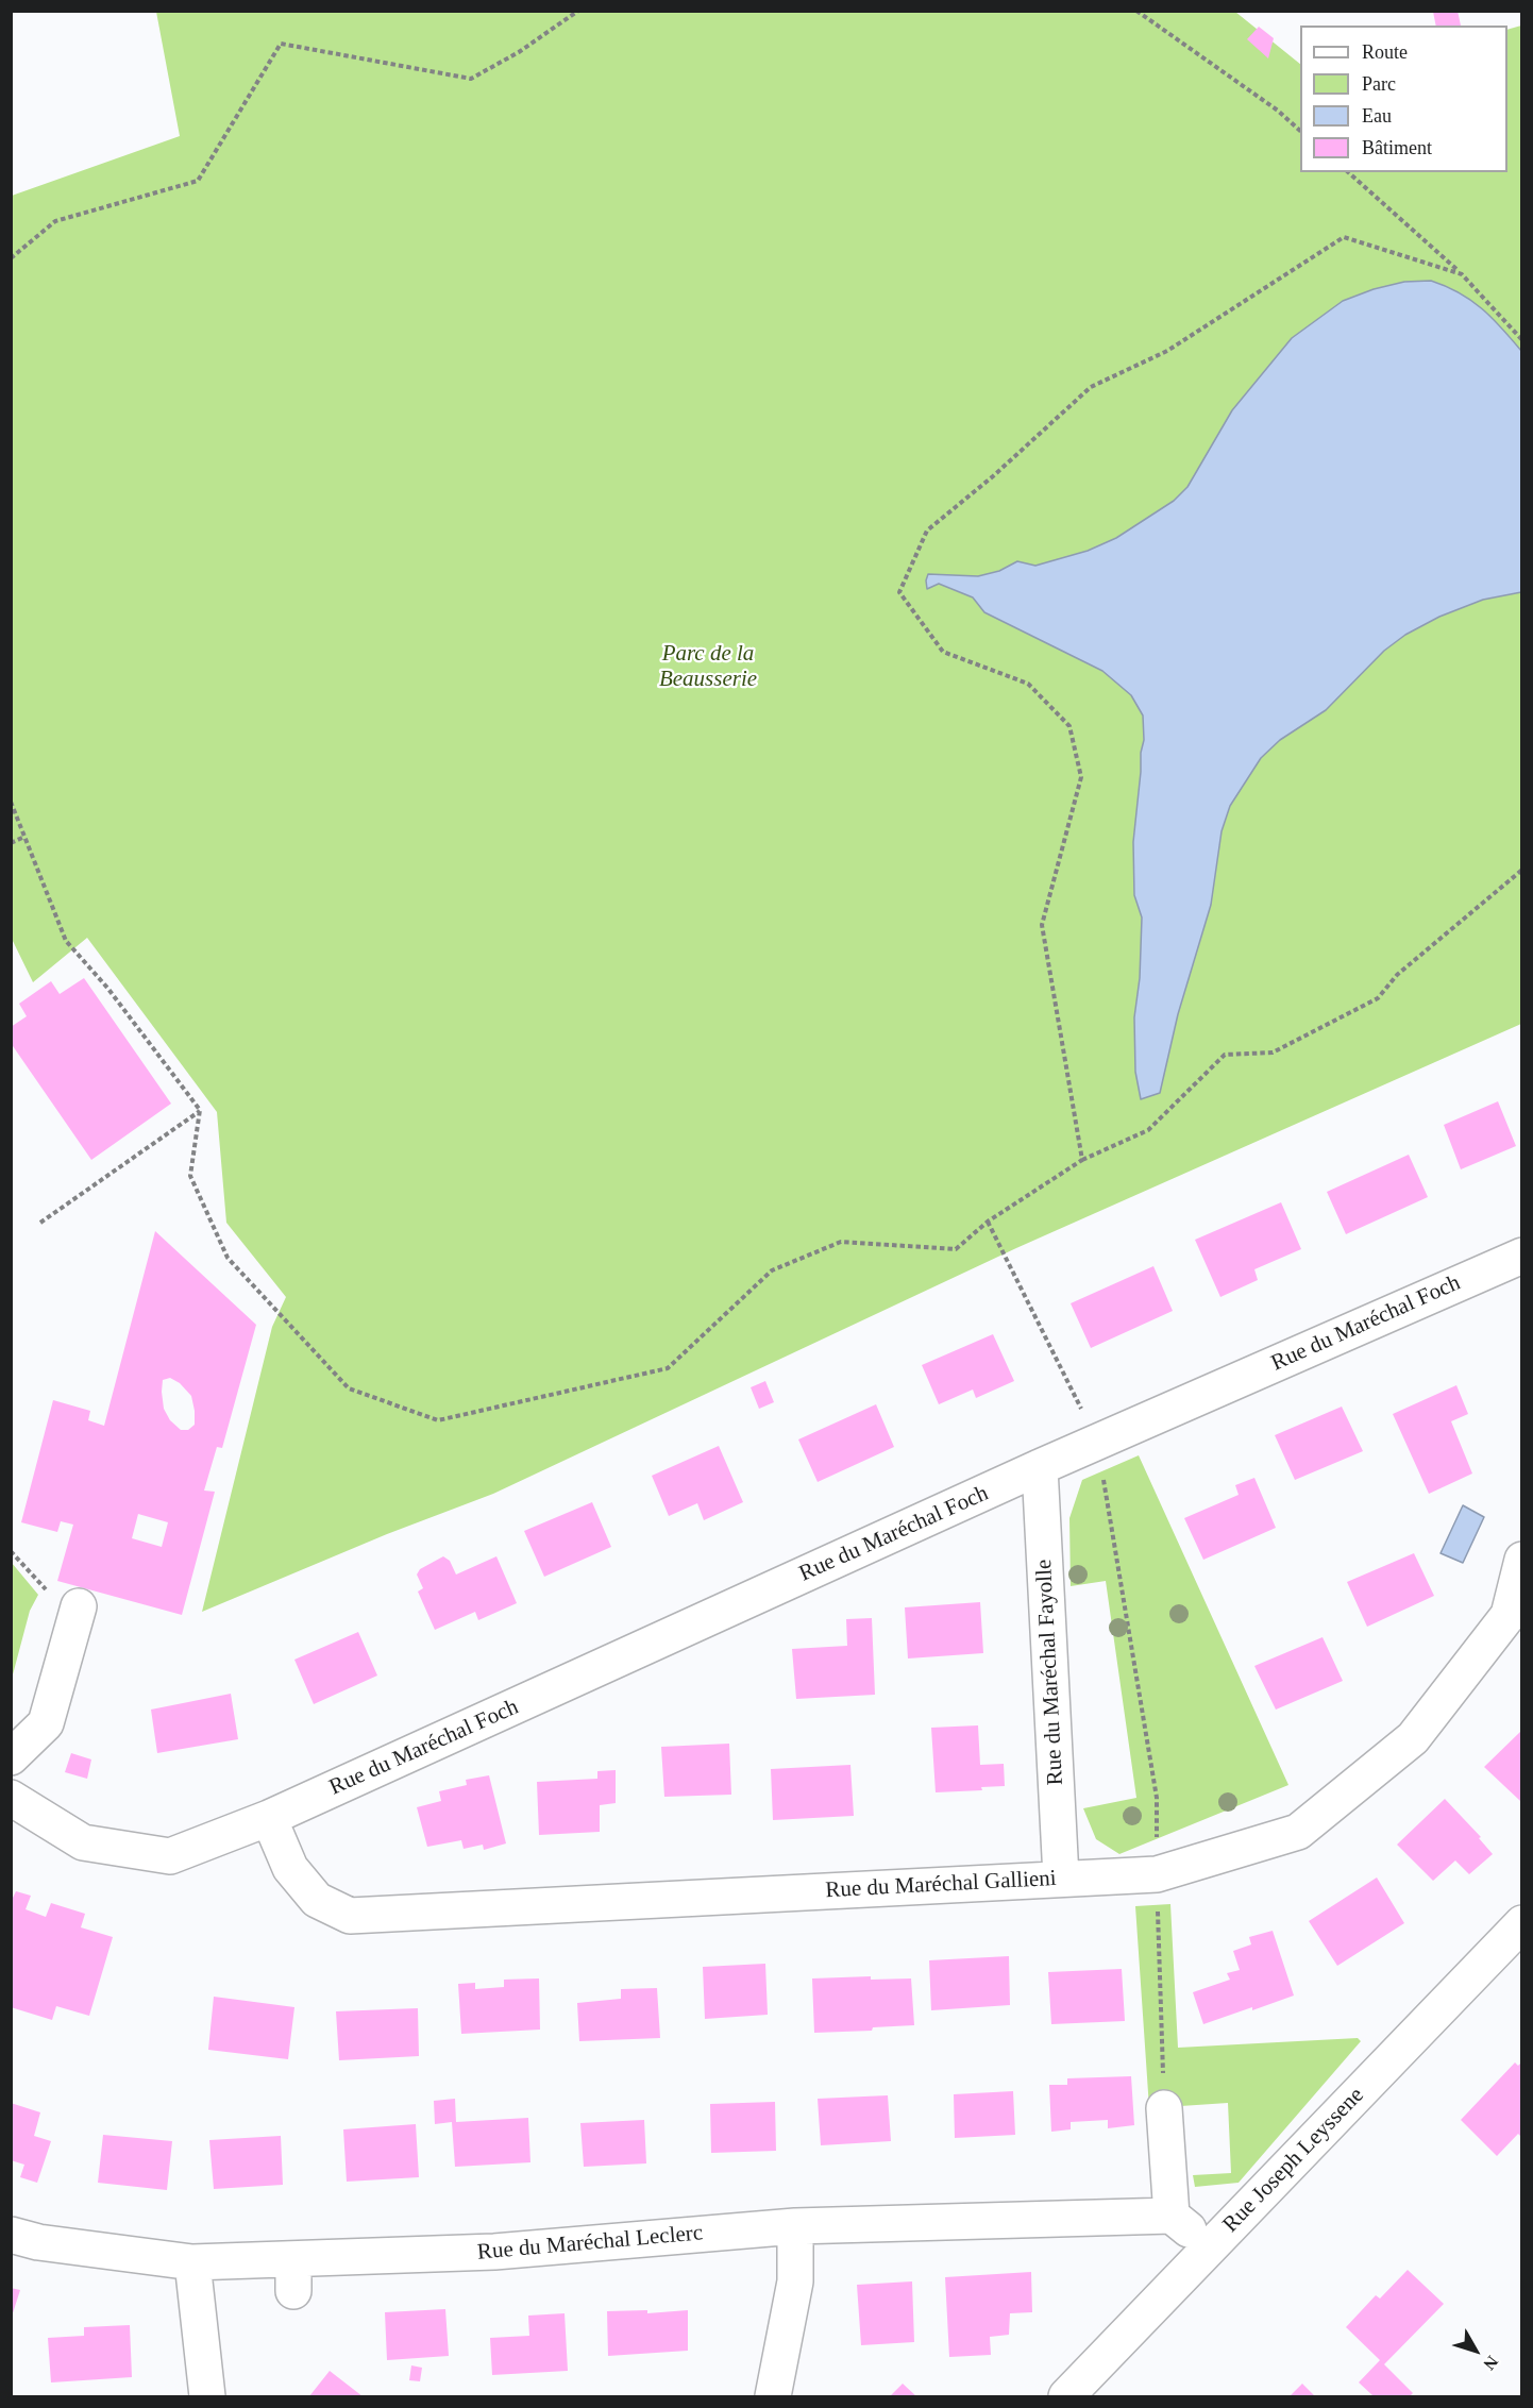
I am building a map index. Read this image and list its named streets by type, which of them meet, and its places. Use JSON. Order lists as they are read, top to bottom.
{
  "streets": {
    "street": [
      "Rue du Maréchal Foch",
      "Rue du Maréchal Fayolle",
      "Rue du Maréchal Gallieni",
      "Rue Joseph Leyssene",
      "Rue du Maréchal Leclerc"
    ]
  },
  "crossings": [
    ["Rue du Maréchal Foch", "Rue du Maréchal Fayolle"],
    ["Rue du Maréchal Foch", "Rue du Maréchal Gallieni"],
    ["Rue du Maréchal Fayolle", "Rue du Maréchal Gallieni"]
  ],
  "parks": ["Parc de la Beausserie"],
  "legend": [
    "Route",
    "Parc",
    "Eau",
    "Bâtiment"
  ],
  "north": "bottom right"
}
